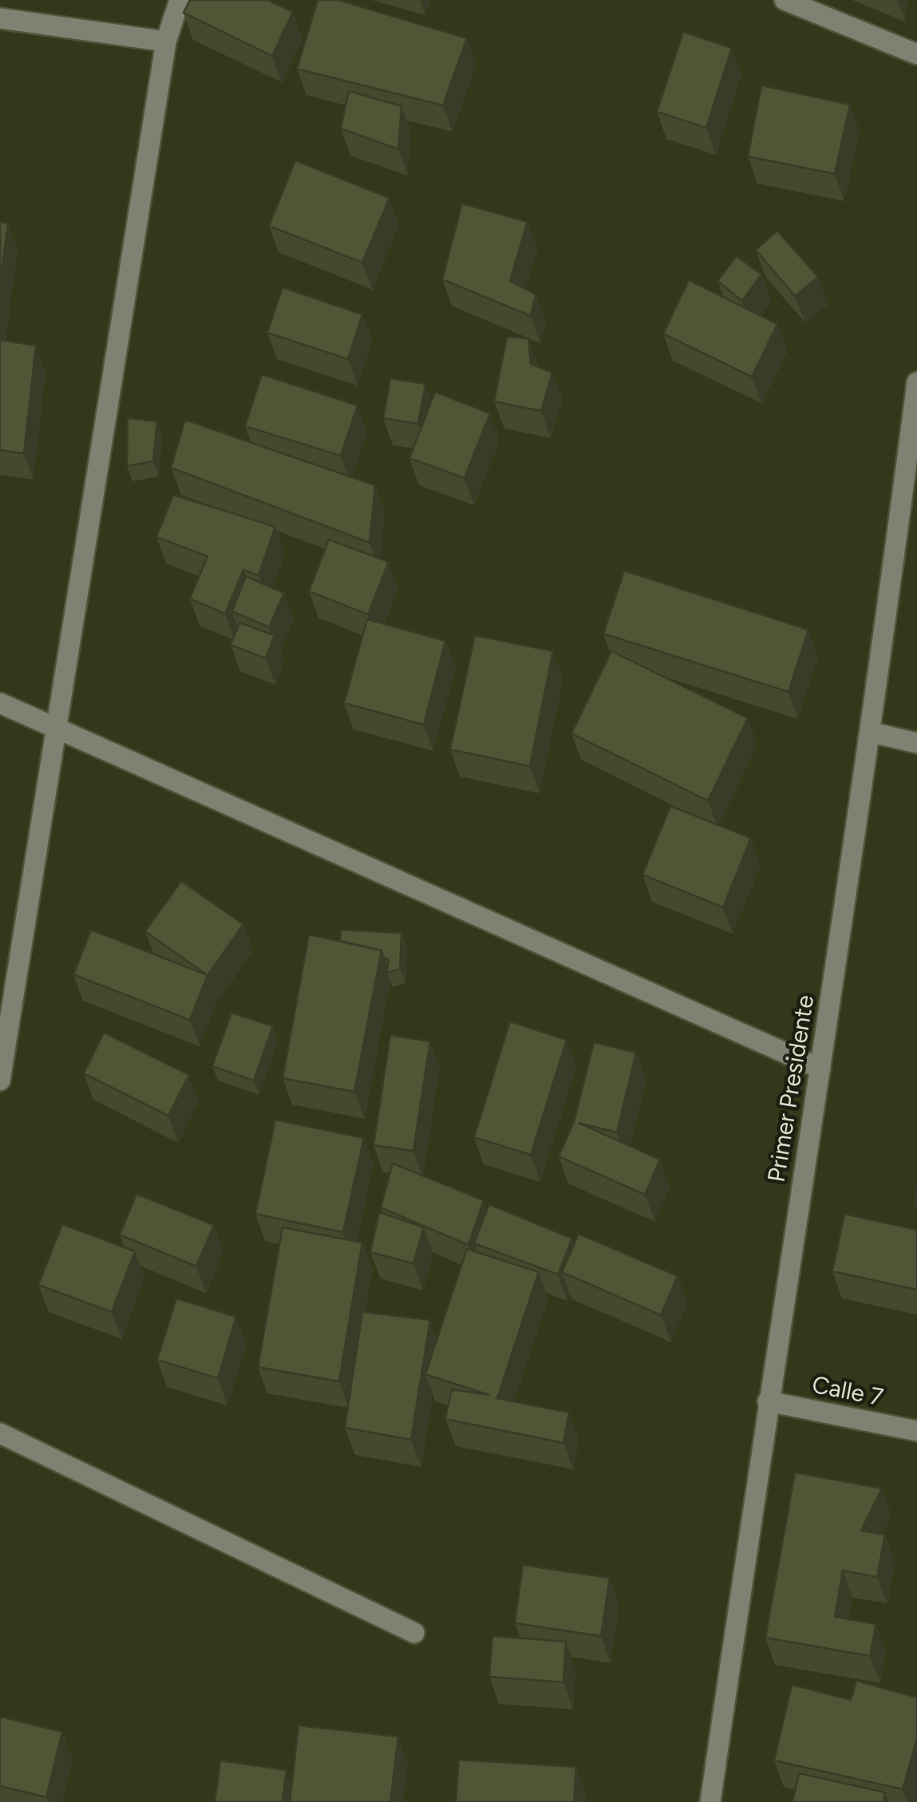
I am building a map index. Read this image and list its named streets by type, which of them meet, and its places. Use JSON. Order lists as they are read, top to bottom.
{
  "streets": {
    "street": ["Primer Presidente", "Calle 7"]
  },
  "crossings": [
    ["Primer Presidente", "Calle 7"]
  ]
}
